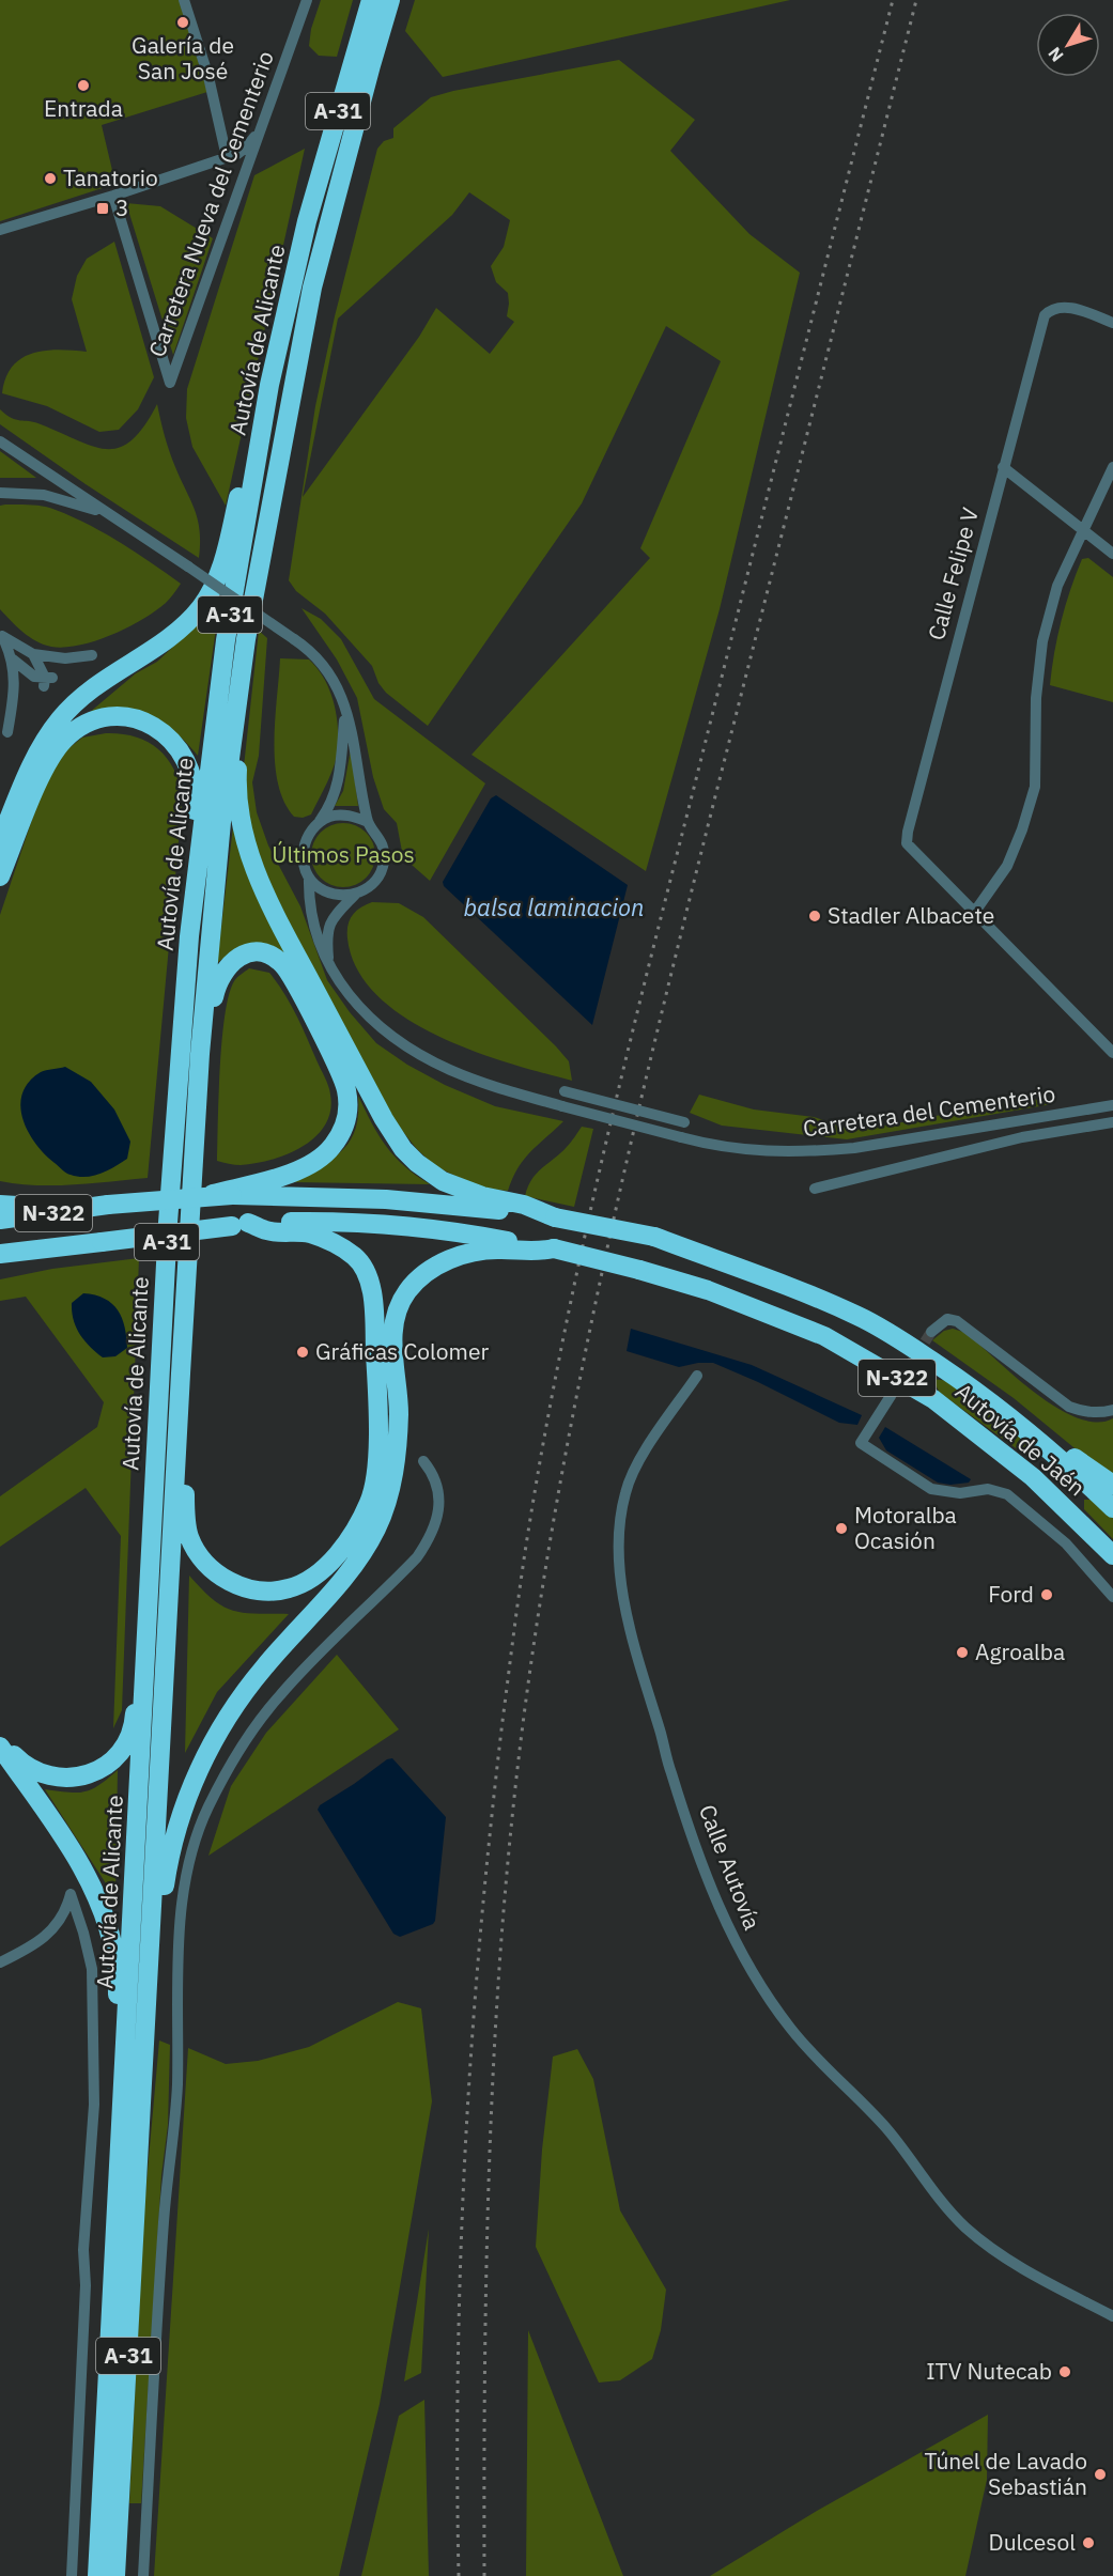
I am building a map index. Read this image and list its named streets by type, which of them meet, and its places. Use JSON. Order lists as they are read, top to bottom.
{
  "streets": {
    "highway": [
      "A-31",
      "Autovía de Alicante",
      "N-322",
      "Autovía de Jaén"
    ],
    "street": [
      "Carretera Nueva del Cementerio",
      "Calle Felipe V",
      "Carretera del Cementerio",
      "Calle Autovía"
    ]
  },
  "crossings": [
    ["N-322", "Autovía de Jaén"]
  ],
  "water": ["balsa laminacion"],
  "parks": ["Últimos Pasos"],
  "places": {
    "other": [
      "Galería de San José",
      "Entrada",
      "Tanatorio",
      "Stadler Albacete",
      "Gráficas Colomer",
      "Motoralba Ocasión",
      "Ford",
      "Agroalba",
      "ITV Nutecab",
      "Túnel de Lavado Sebastián",
      "Dulcesol"
    ],
    "transit": ["3"]
  },
  "north": "bottom left"
}
